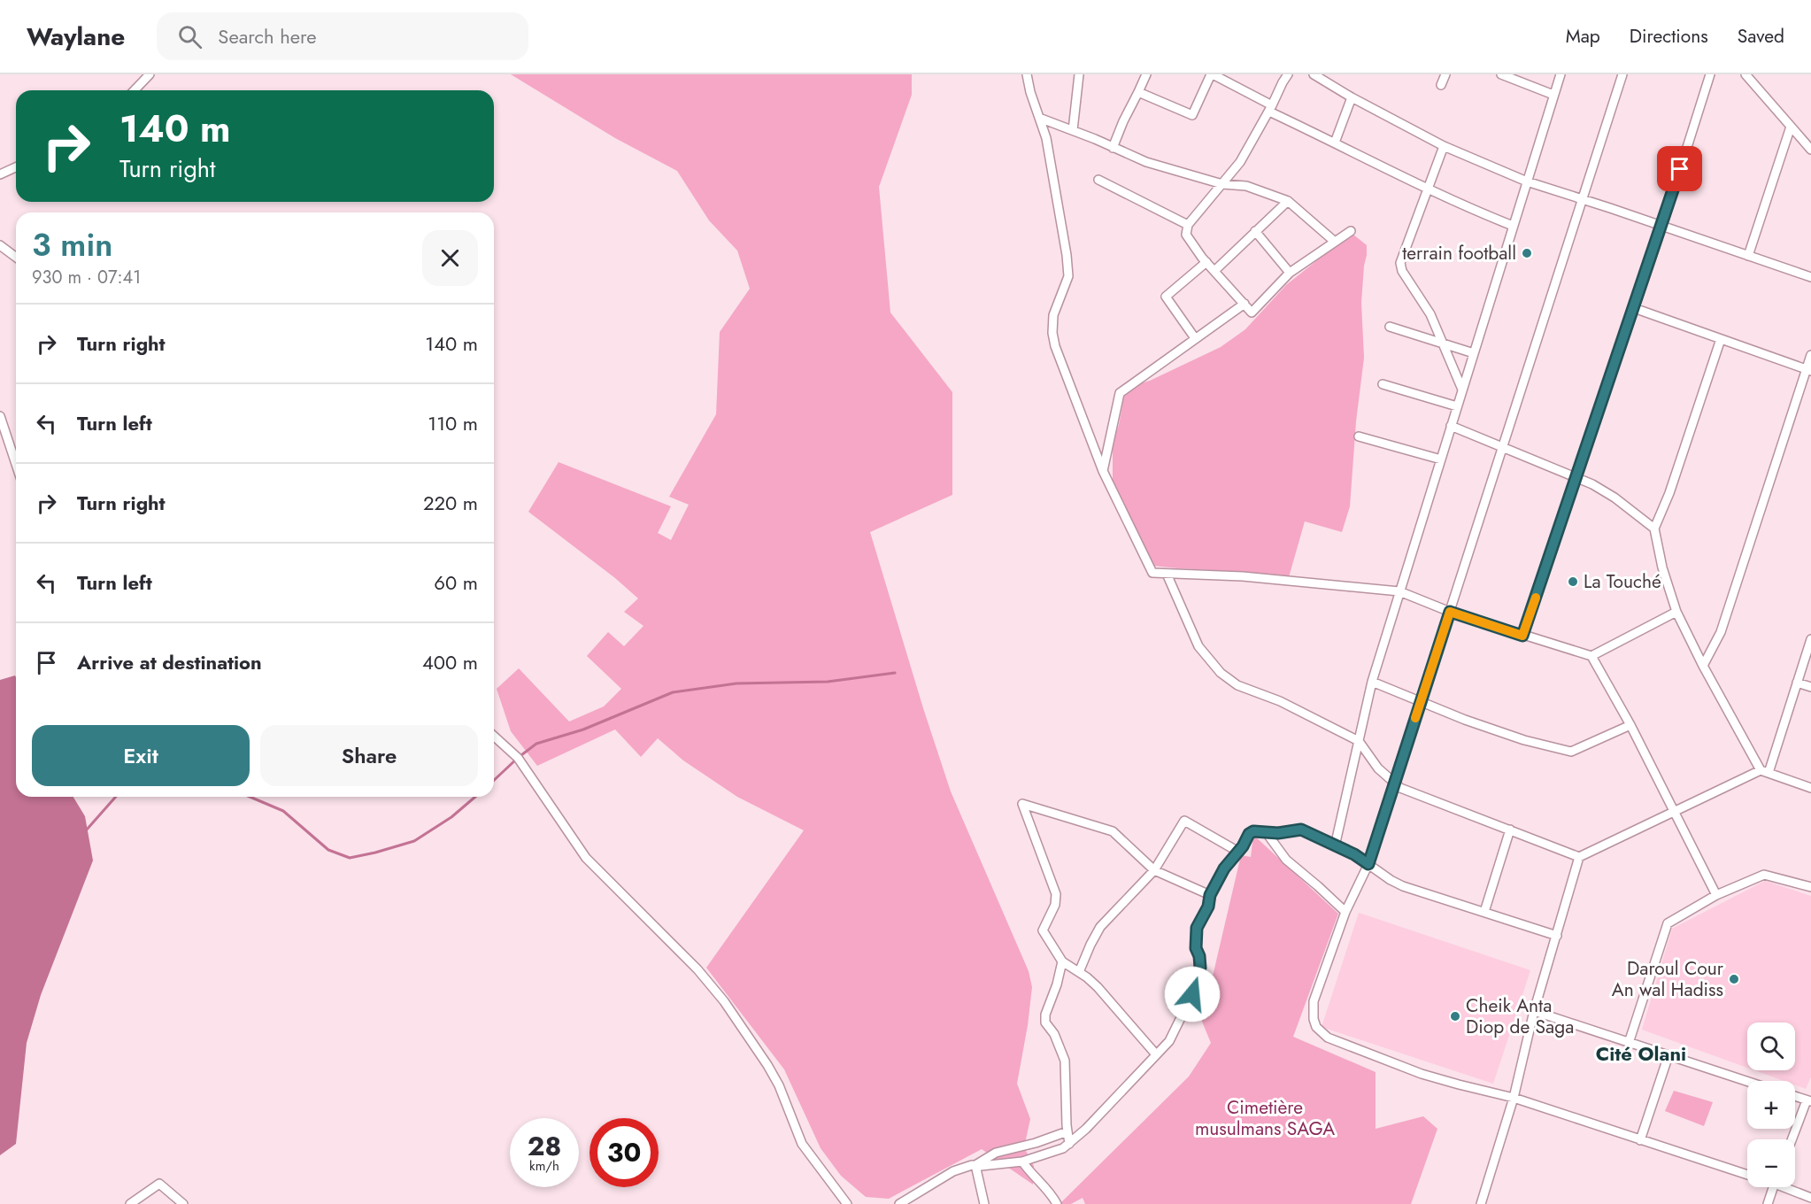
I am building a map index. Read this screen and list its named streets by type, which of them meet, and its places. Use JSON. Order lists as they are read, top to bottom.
{
  "districts": ["Cité Olani"],
  "parks": ["Cimetière musulmans SAGA"],
  "places": [
    "terrain football",
    "La Touché",
    "Daroul Cour An wal Hadiss",
    "Cheik Anta Diop de Saga"
  ],
  "page": {
    "header": "Waylane",
    "search": "Search here",
    "nav": ["Map", "Directions", "Saved"],
    "turn": ["140 m", "Turn right"],
    "heading": ["3 min", "930 m · 07:41"],
    "list": [
      {
        "name": "Turn right",
        "value": "140 m"
      },
      {
        "name": "Turn left",
        "value": "110 m"
      },
      {
        "name": "Turn right",
        "value": "220 m"
      },
      {
        "name": "Turn left",
        "value": "60 m"
      },
      {
        "name": "Arrive at destination",
        "value": "400 m"
      }
    ],
    "buttons": ["Exit", "Share"],
    "map_buttons": ["+", "−"],
    "speed": "28 km/h",
    "limit": "30"
  }
}
